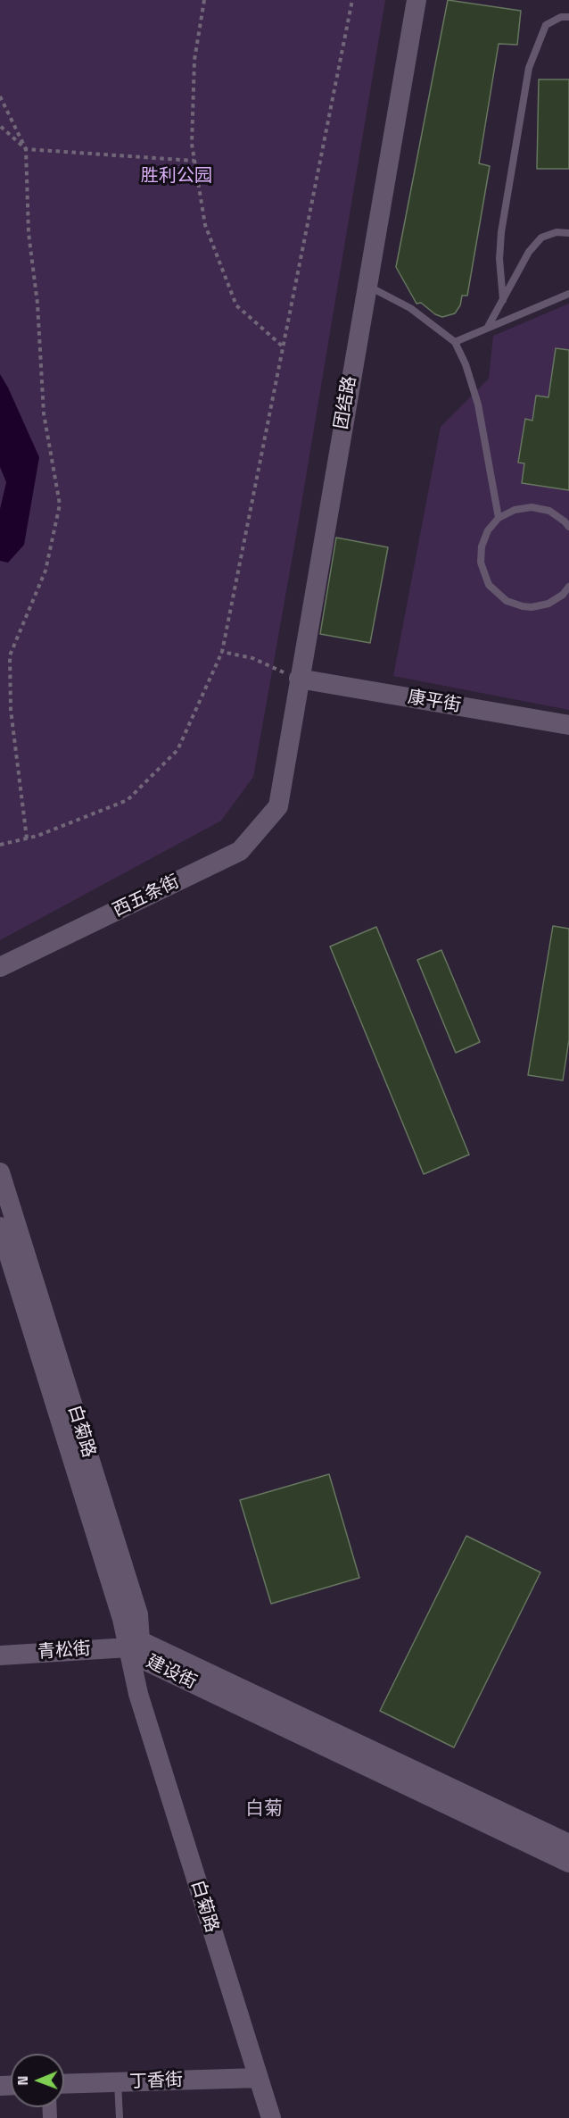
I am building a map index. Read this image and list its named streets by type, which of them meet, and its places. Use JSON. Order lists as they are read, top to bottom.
{
  "streets": {
    "street": [
      "团结路",
      "康平街",
      "西五条街",
      "白菊路",
      "青松街",
      "建设街",
      "丁香街"
    ]
  },
  "crossings": [
    ["团结路", "康平街"],
    ["团结路", "西五条街"],
    ["白菊路", "青松街"],
    ["白菊路", "建设街"],
    ["白菊路", "丁香街"],
    ["青松街", "建设街"]
  ],
  "districts": ["白菊"],
  "parks": ["胜利公园"],
  "north": "left"
}
